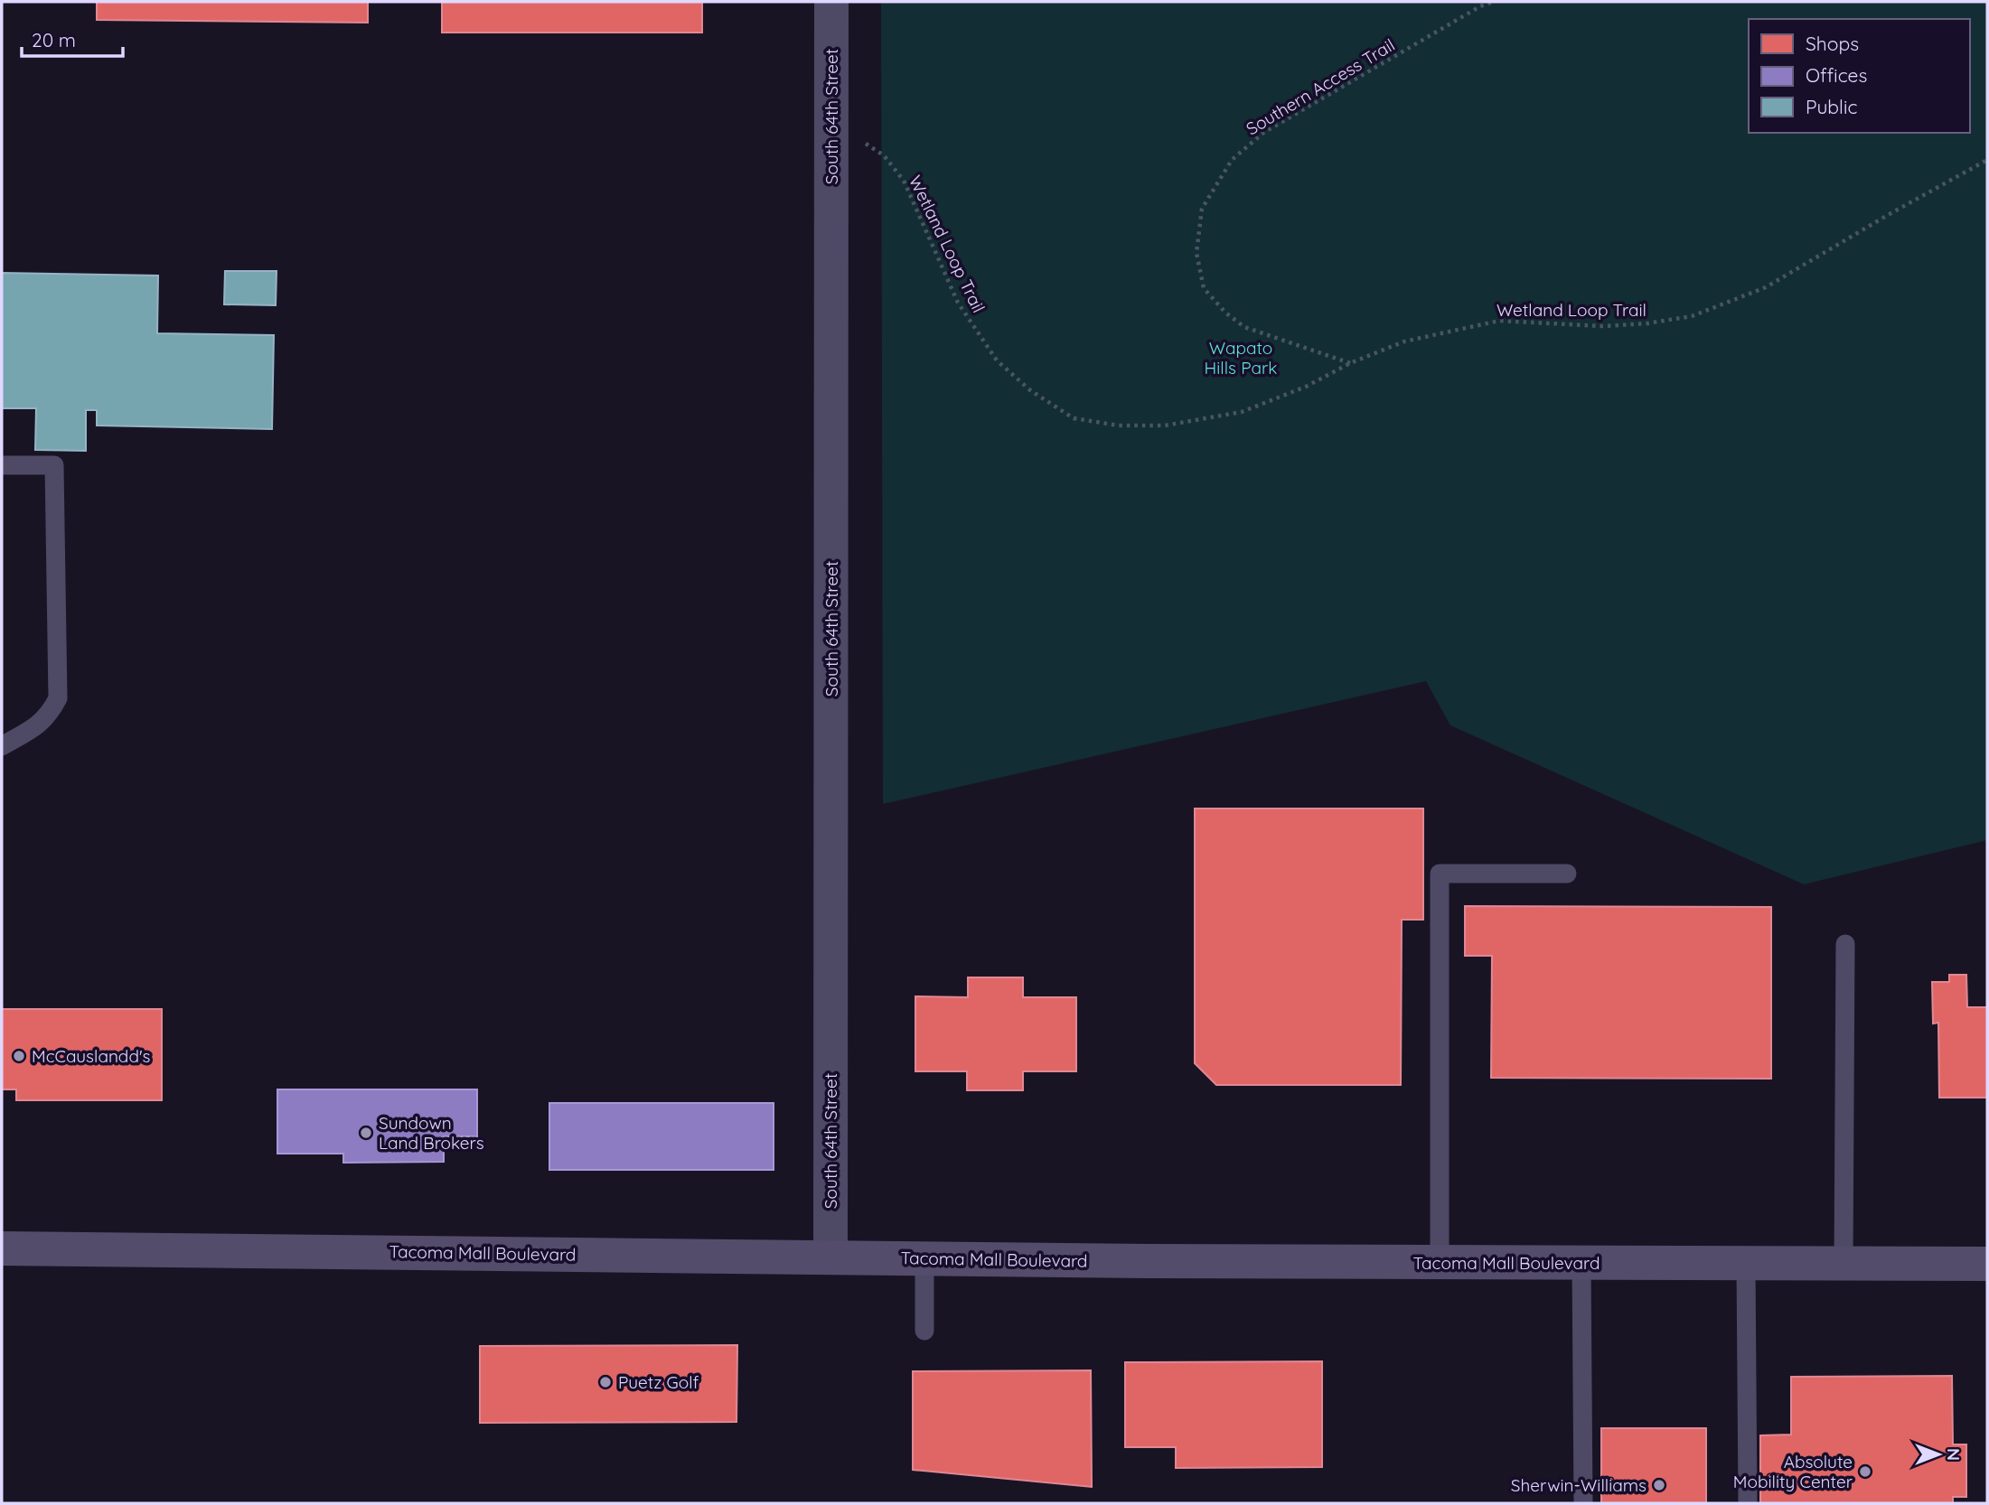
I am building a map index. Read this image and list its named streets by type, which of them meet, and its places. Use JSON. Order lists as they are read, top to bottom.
{
  "streets": {
    "main road": ["Tacoma Mall Boulevard"],
    "street": ["South 64th Street"],
    "path": ["Southern Access Trail", "Wetland Loop Trail"]
  },
  "crossings": [
    ["Southern Access Trail", "Wetland Loop Trail"],
    ["South 64th Street", "Wetland Loop Trail"],
    ["South 64th Street", "Tacoma Mall Boulevard"]
  ],
  "parks": ["Wapato Hills Park"],
  "places": [
    "McCauslandd's",
    "Sundown Land Brokers",
    "Puetz Golf",
    "Absolute Mobility Center",
    "Sherwin-Williams"
  ],
  "legend": ["Shops", "Offices", "Public"],
  "scale_bar": "20 m",
  "north": "right"
}
